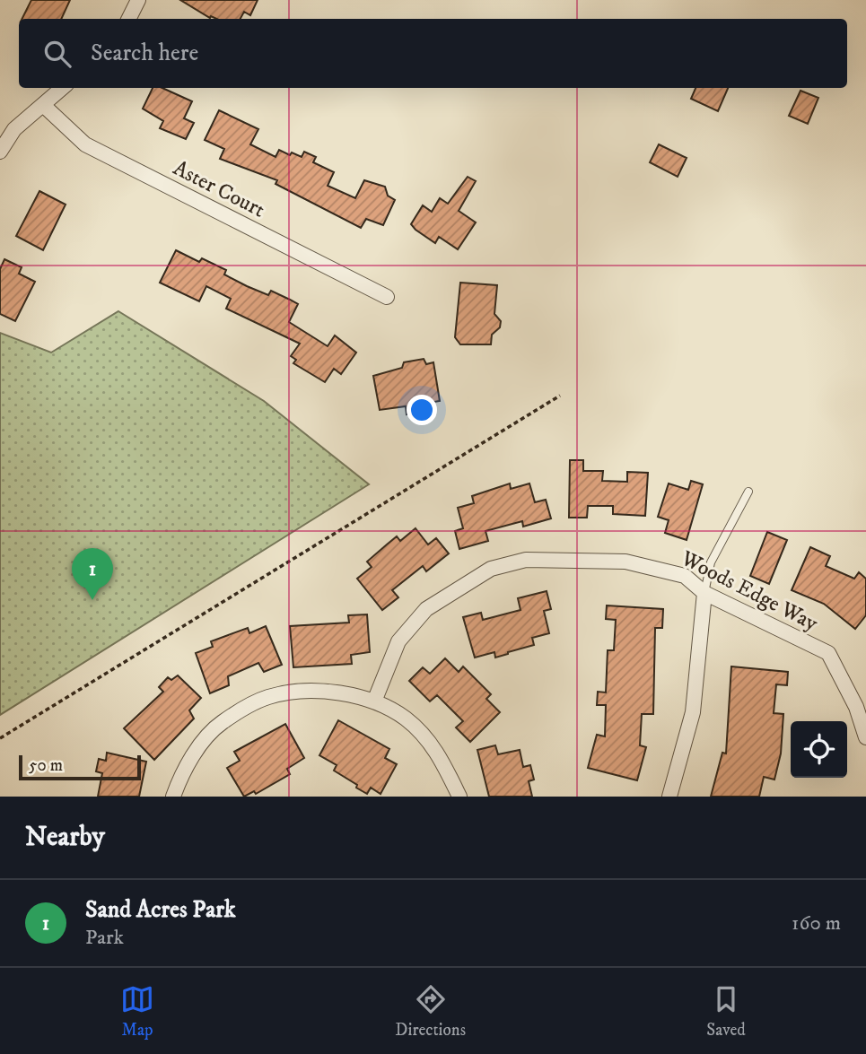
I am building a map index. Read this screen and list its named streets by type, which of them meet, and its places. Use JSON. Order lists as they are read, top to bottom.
{
  "streets": {
    "street": ["Aster Court", "Woods Edge Way"]
  },
  "scale_bar": "50 m",
  "page": {
    "search": "Search here",
    "pins": "1",
    "scale": "50 m",
    "heading": "Nearby",
    "list": [
      {
        "mark": "1",
        "name": "Sand Acres Park",
        "note": "Park",
        "value": "160 m"
      }
    ],
    "nav": ["Map", "Directions", "Saved"]
  }
}
